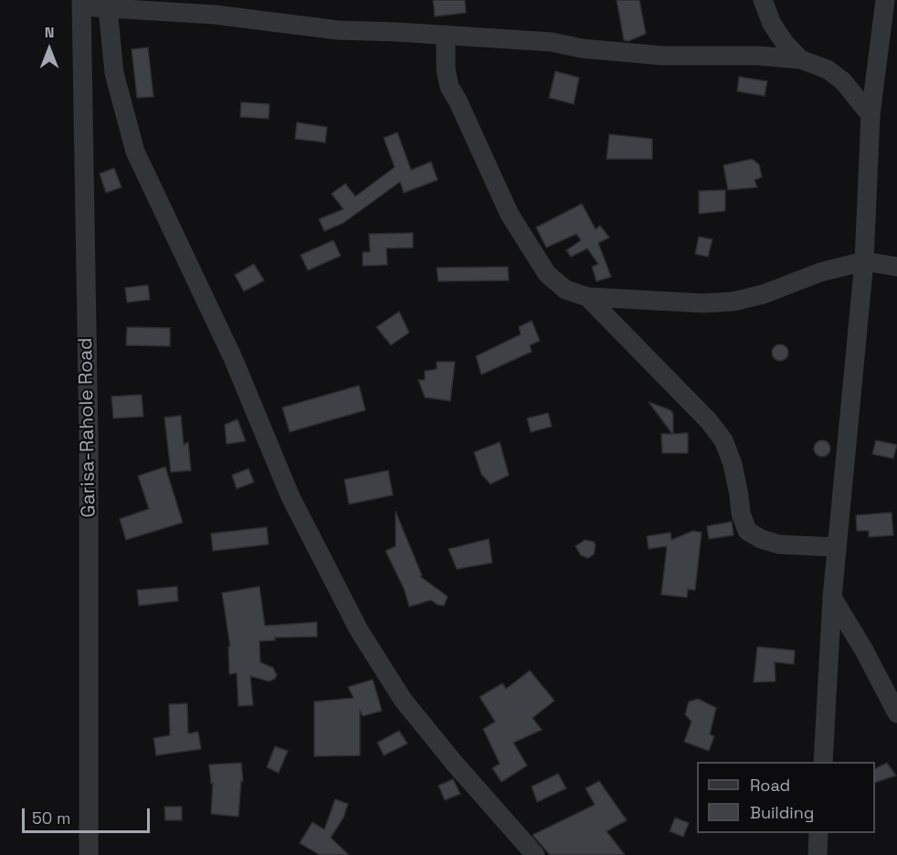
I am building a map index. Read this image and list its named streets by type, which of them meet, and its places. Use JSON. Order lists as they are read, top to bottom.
{
  "streets": {
    "street": ["Garisa-Rahole Road"]
  },
  "legend": ["Road", "Building"],
  "scale_bar": "50 m",
  "north": "top"
}
